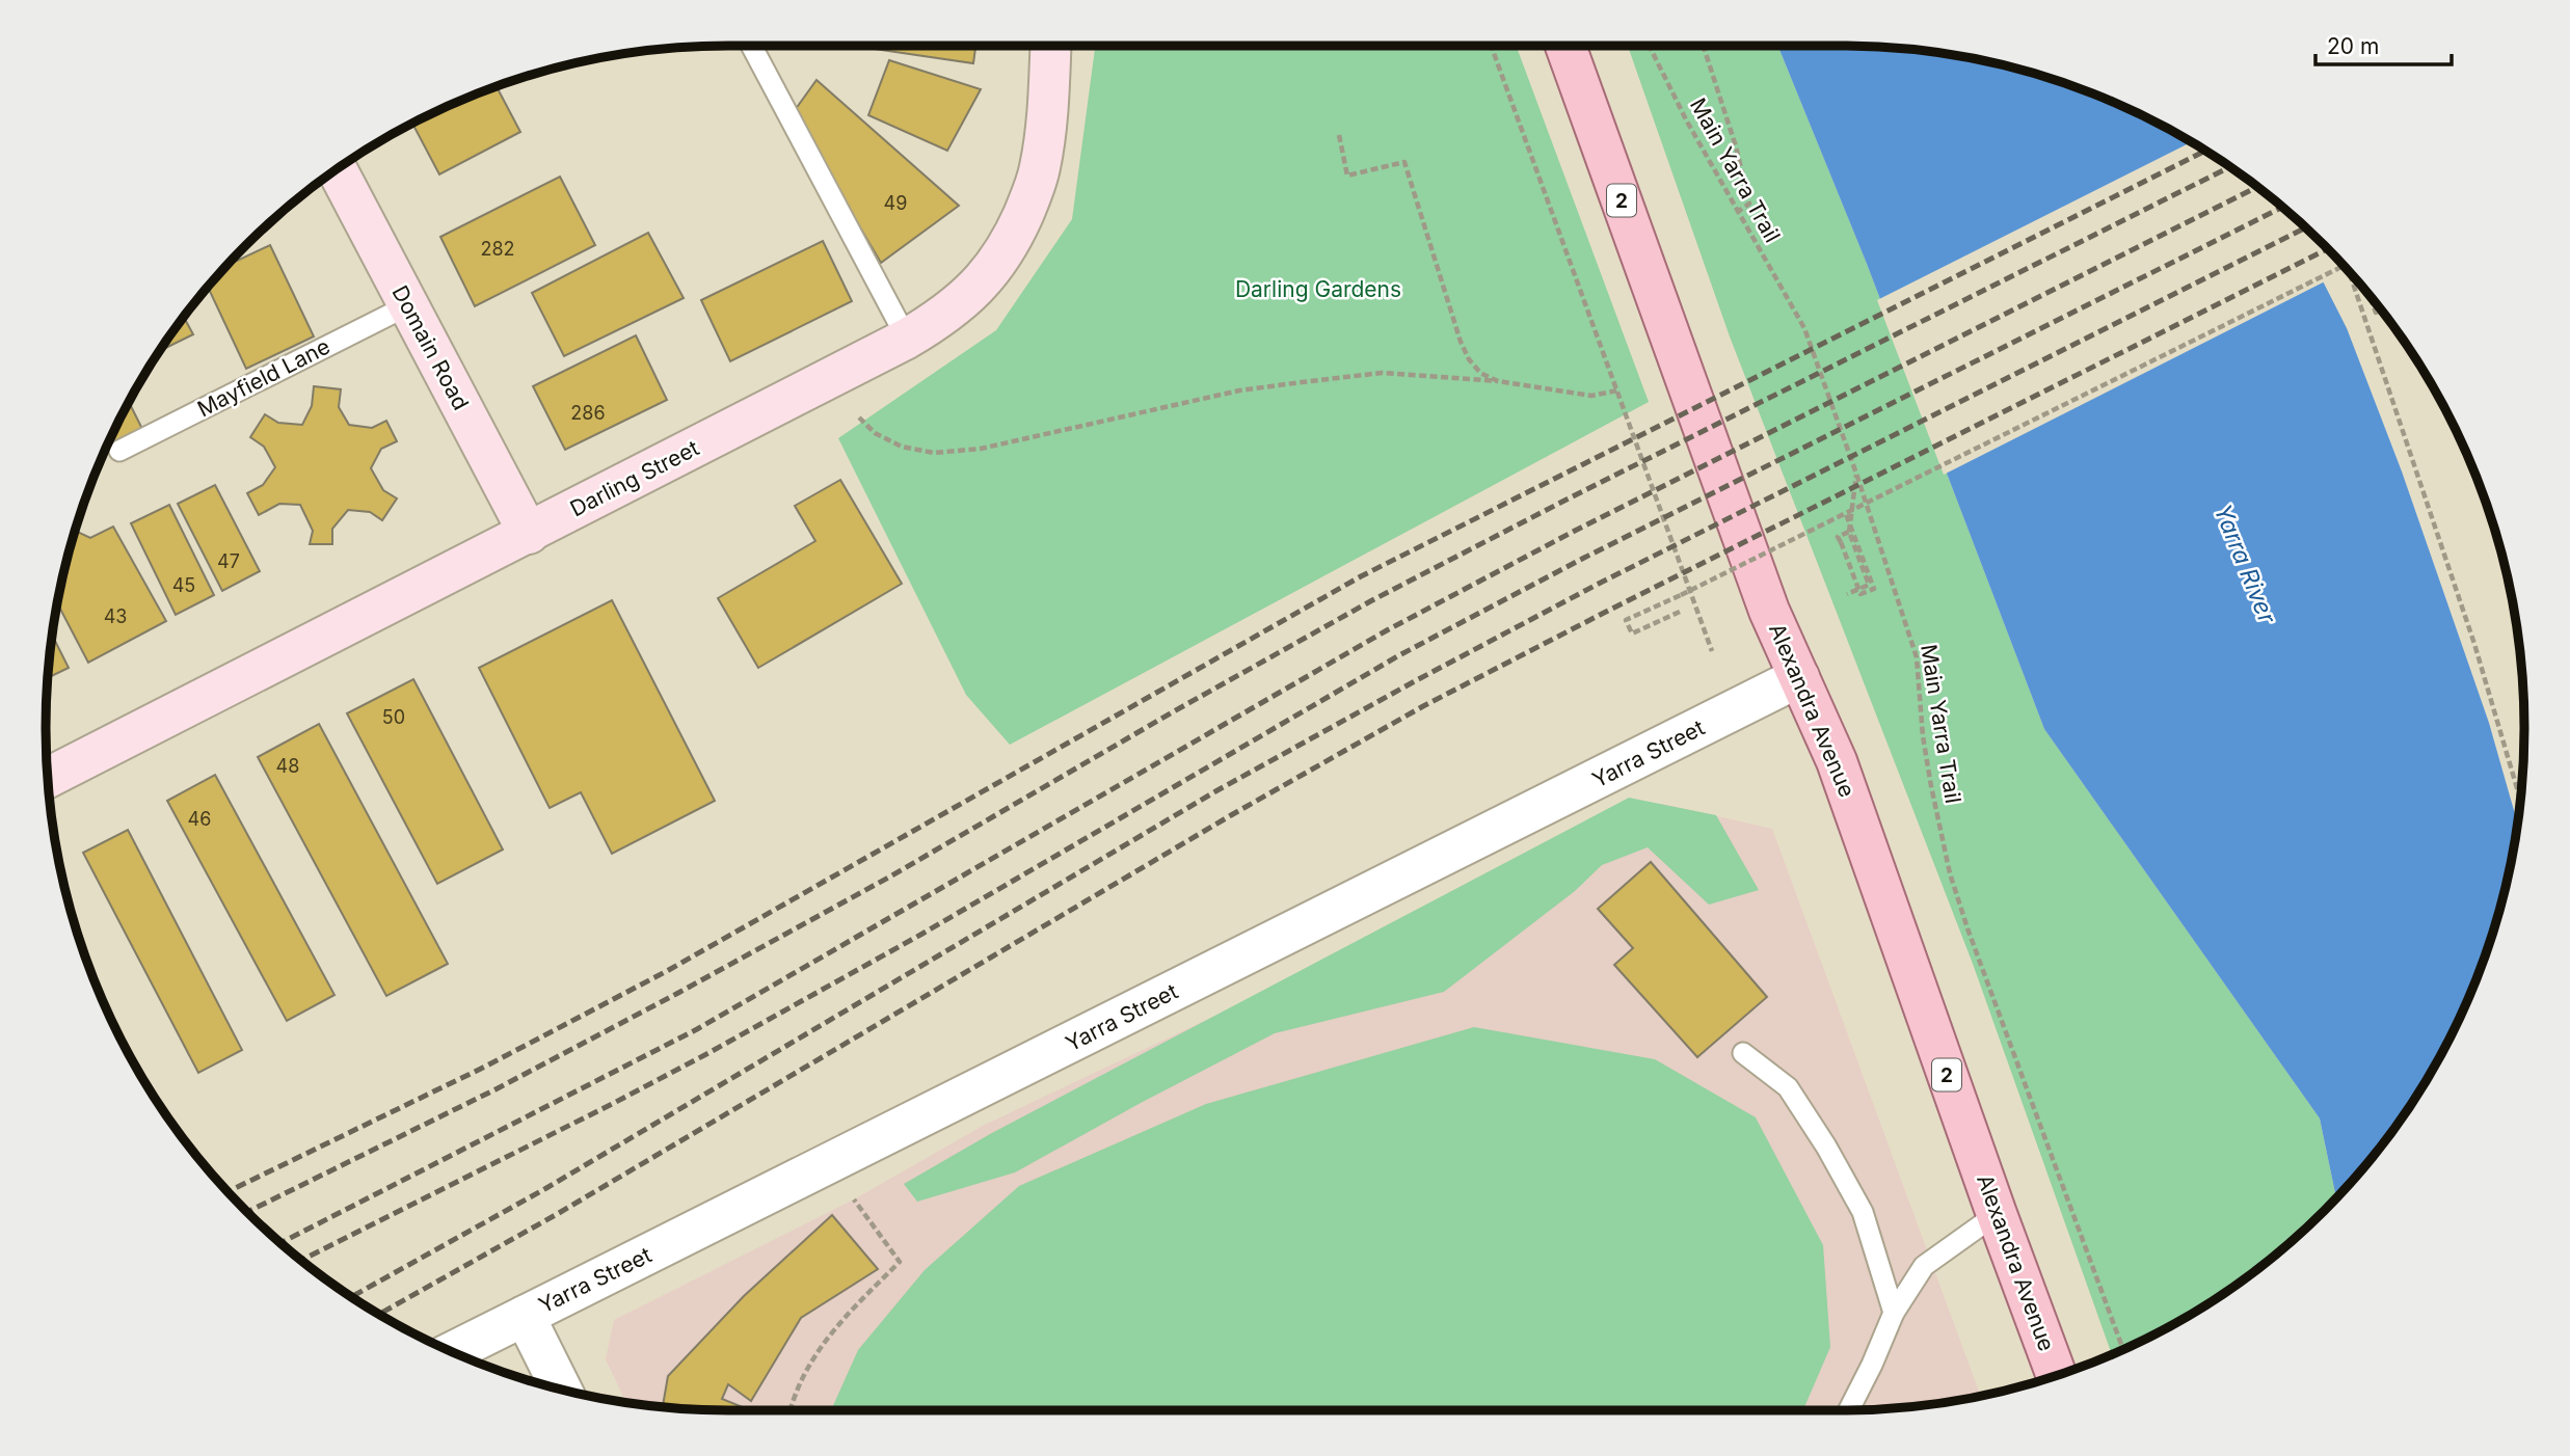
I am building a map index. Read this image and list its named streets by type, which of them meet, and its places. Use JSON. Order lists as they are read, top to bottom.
{
  "streets": {
    "main road": ["2", "Alexandra Avenue"],
    "street": ["Domain Road", "Darling Street", "Yarra Street"],
    "lane": ["Mayfield Lane"],
    "path": ["Main Yarra Trail"]
  },
  "crossings": [
    ["Domain Road", "Mayfield Lane"],
    ["Domain Road", "Darling Street"],
    ["Alexandra Avenue", "Yarra Street"]
  ],
  "water": ["Yarra River"],
  "parks": ["Darling Gardens"],
  "house_numbers": [
    "49",
    "282",
    "286",
    "47",
    "45",
    "43",
    "50",
    "48",
    "46"
  ],
  "scale_bar": "20 m"
}
